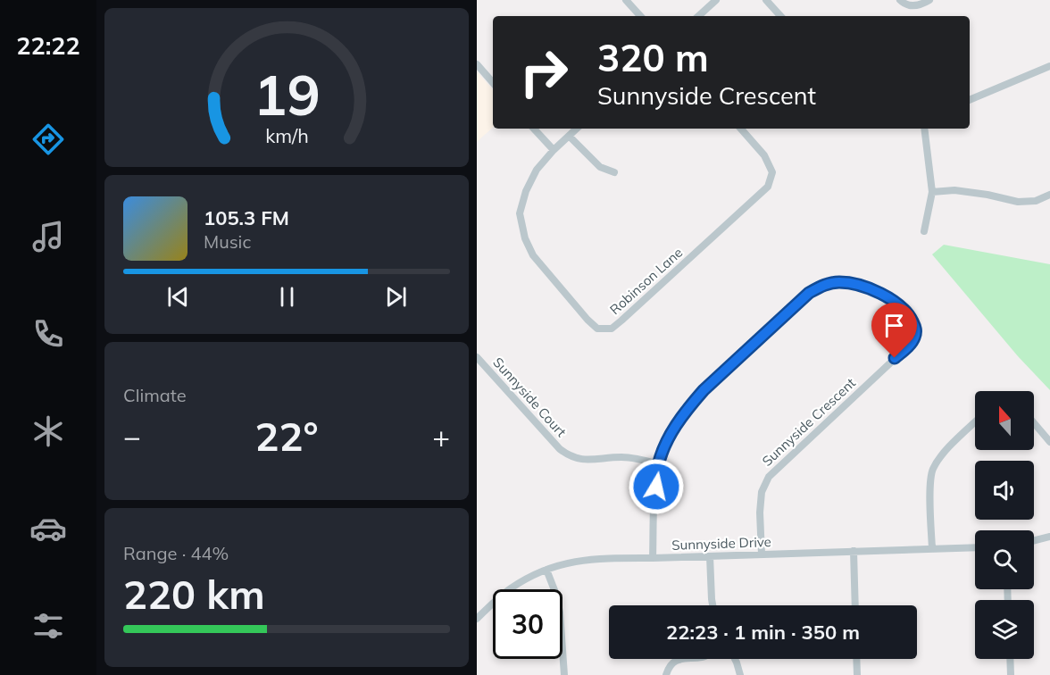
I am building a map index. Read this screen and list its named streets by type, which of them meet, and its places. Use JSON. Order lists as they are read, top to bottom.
{
  "streets": {
    "street": [
      "Robinson Lane",
      "Sunnyside Court",
      "Sunnyside Crescent",
      "Sunnyside Drive"
    ]
  },
  "crossings": [
    ["Sunnyside Court", "Sunnyside Crescent"],
    ["Sunnyside Crescent", "Sunnyside Drive"]
  ],
  "north": "top",
  "page": {
    "tabs": "22:22",
    "turn": ["320 m", "Sunnyside Crescent"],
    "song": ["105.3 FM", "Music"],
    "tile": [
      "Climate",
      ["Range · 44%", "220 km"]
    ],
    "heat": ["−", "22°", "+"],
    "limit": "30",
    "trip": "22:23 · 1 min · 350 m",
    "gauge": ["19", "km/h"]
  }
}
